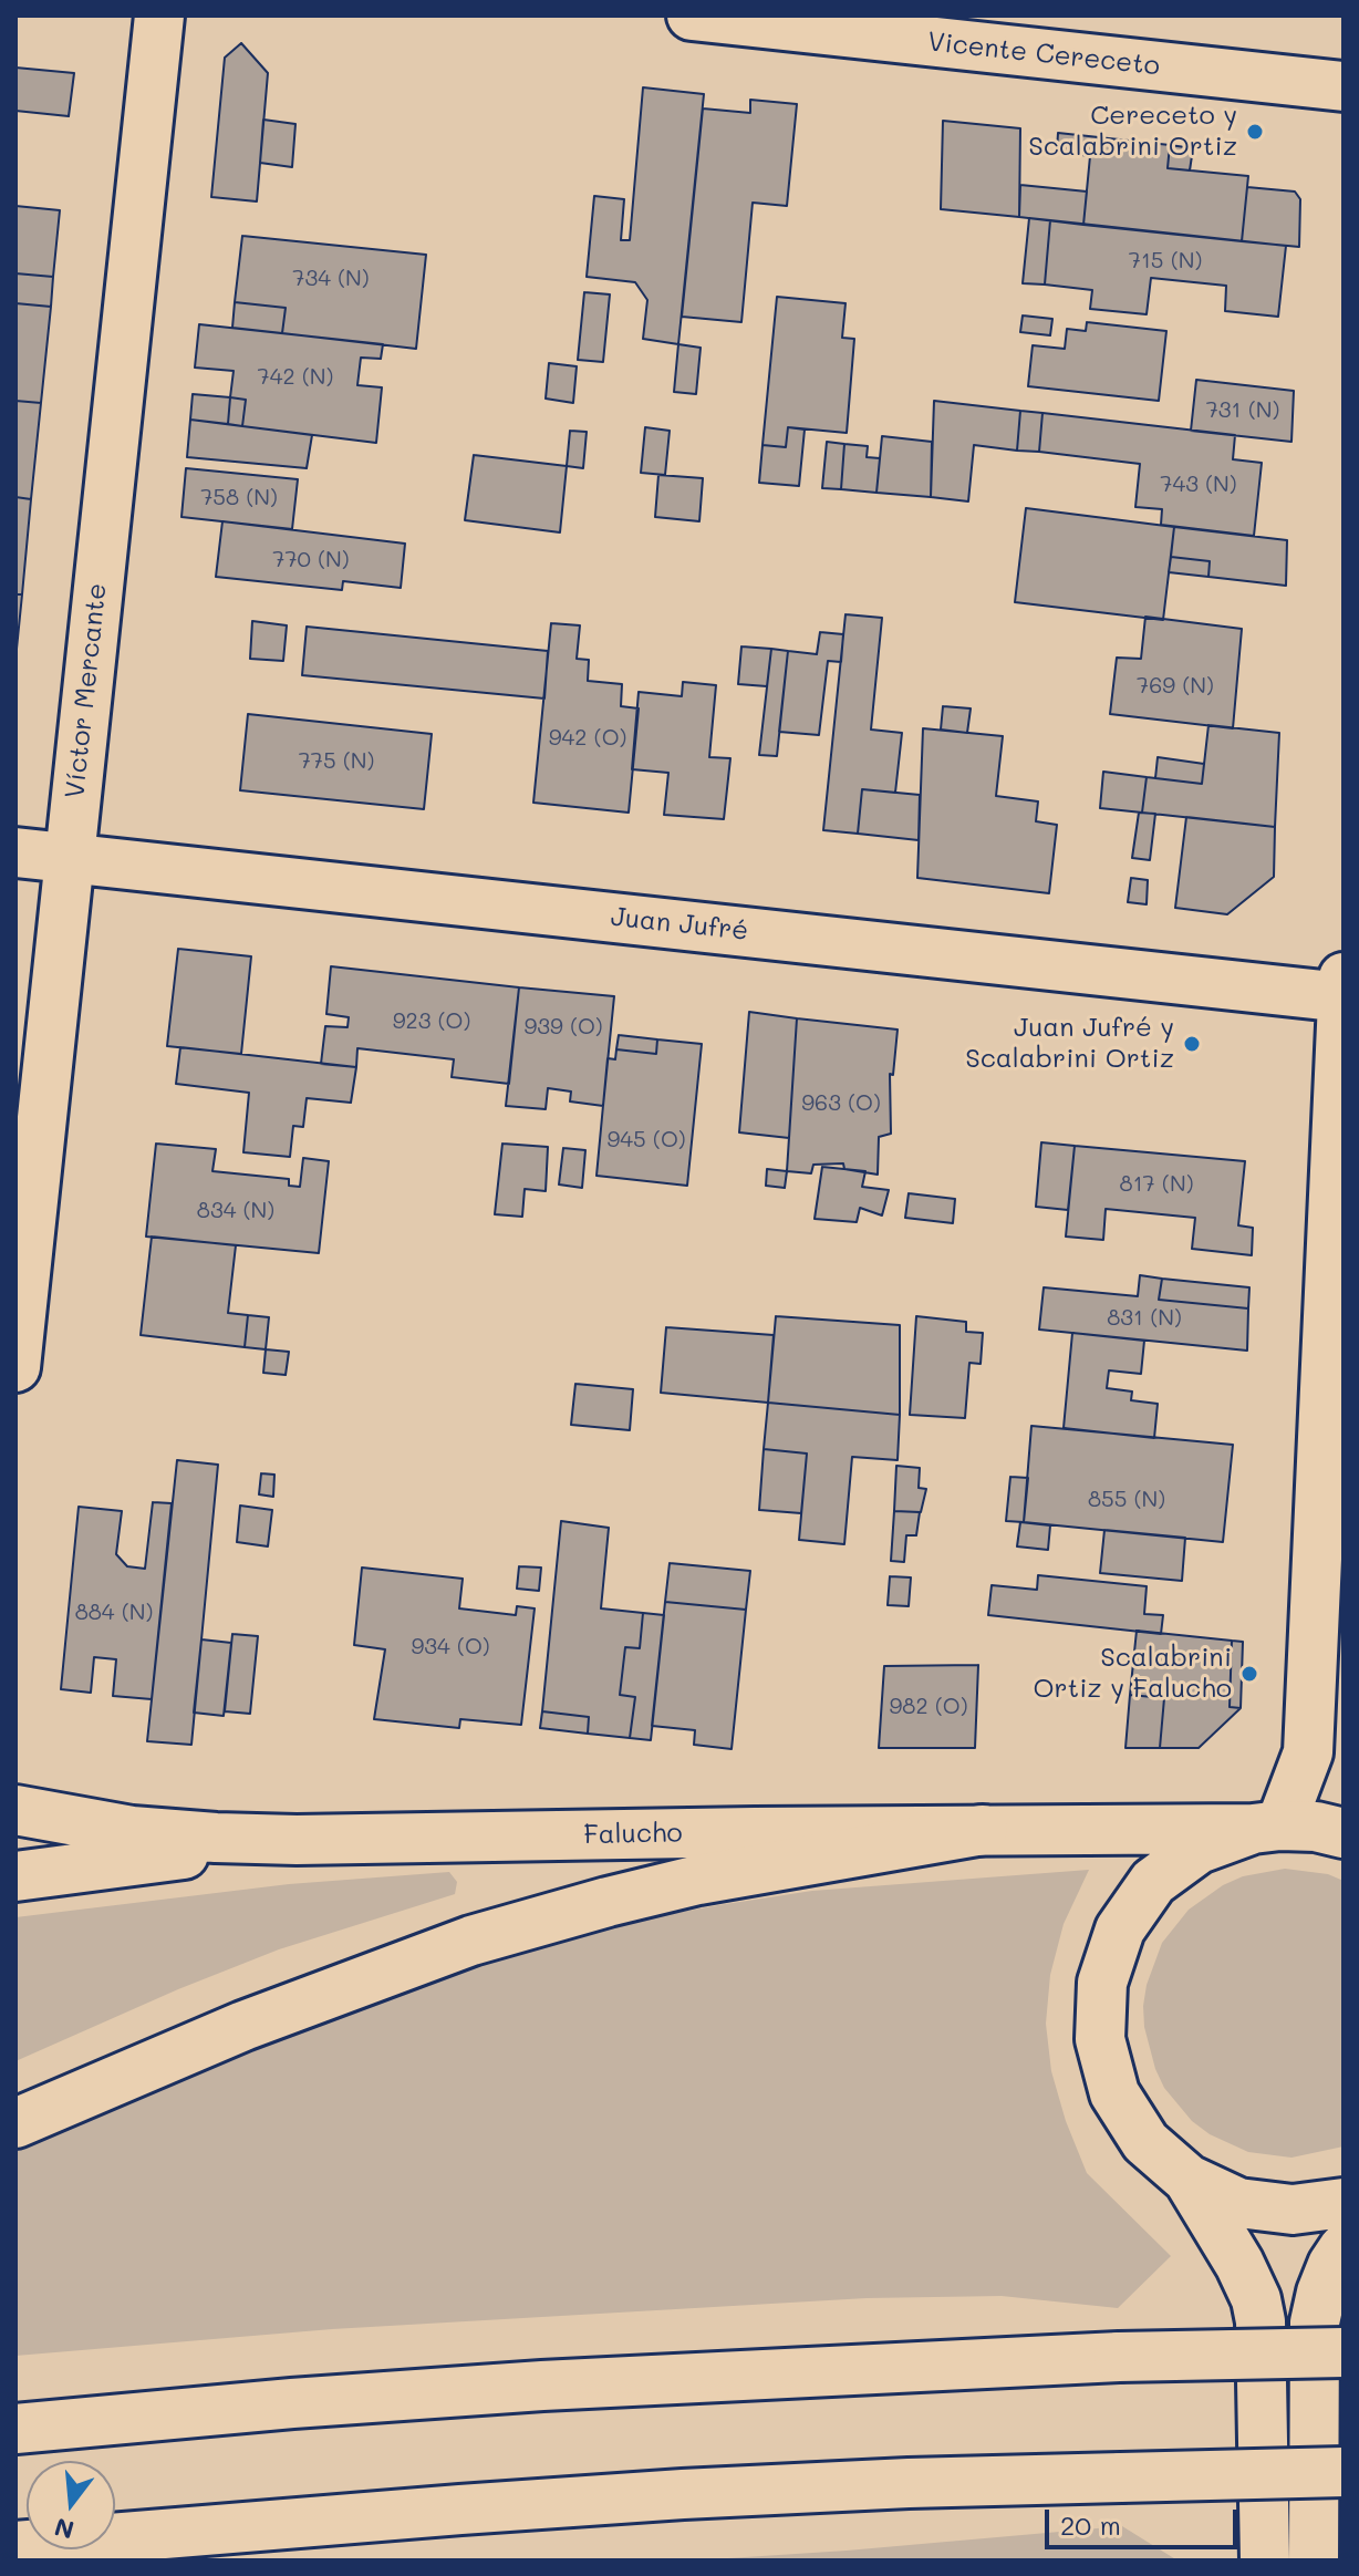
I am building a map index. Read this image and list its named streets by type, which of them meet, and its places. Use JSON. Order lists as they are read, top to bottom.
{
  "streets": {
    "main road": [
      "Vicente Cereceto",
      "Víctor Mercante",
      "Juan Jufré",
      "Falucho"
    ]
  },
  "crossings": [
    ["Víctor Mercante", "Juan Jufré"]
  ],
  "places": ["Cereceto y Scalabrini Ortiz", "Juan Jufré y Scalabrini Ortiz", "Scalabrini Ortiz y Falucho"],
  "house_numbers": [
    "715 (N)",
    "734 (N)",
    "742 (N)",
    "731 (N)",
    "743 (N)",
    "758 (N)",
    "770 (N)",
    "769 (N)",
    "942 (O)",
    "775 (N)",
    "923 (O)",
    "939 (O)",
    "963 (O)",
    "945 (O)",
    "817 (N)",
    "834 (N)",
    "831 (N)",
    "855 (N)",
    "884 (N)",
    "934 (O)",
    "982 (O)"
  ],
  "scale_bar": "20 m",
  "north": "bottom"
}
